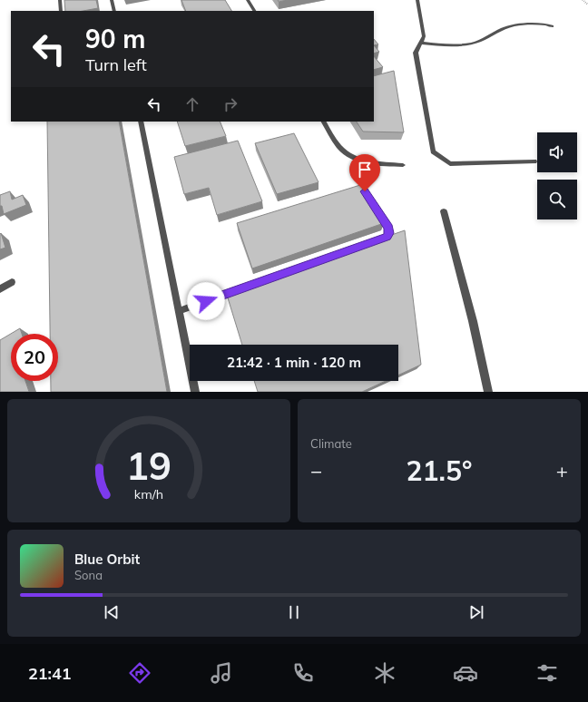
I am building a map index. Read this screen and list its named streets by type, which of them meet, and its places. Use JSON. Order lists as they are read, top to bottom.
{
  "page": {
    "turn": ["90 m", "Turn left"],
    "limit": "20",
    "trip": "21:42 · 1 min · 120 m",
    "tile": "Climate",
    "heat": ["−", "21.5°", "+"],
    "song": ["Blue Orbit", "Sona"],
    "tabs": "21:41",
    "gauge": ["19", "km/h"]
  }
}
